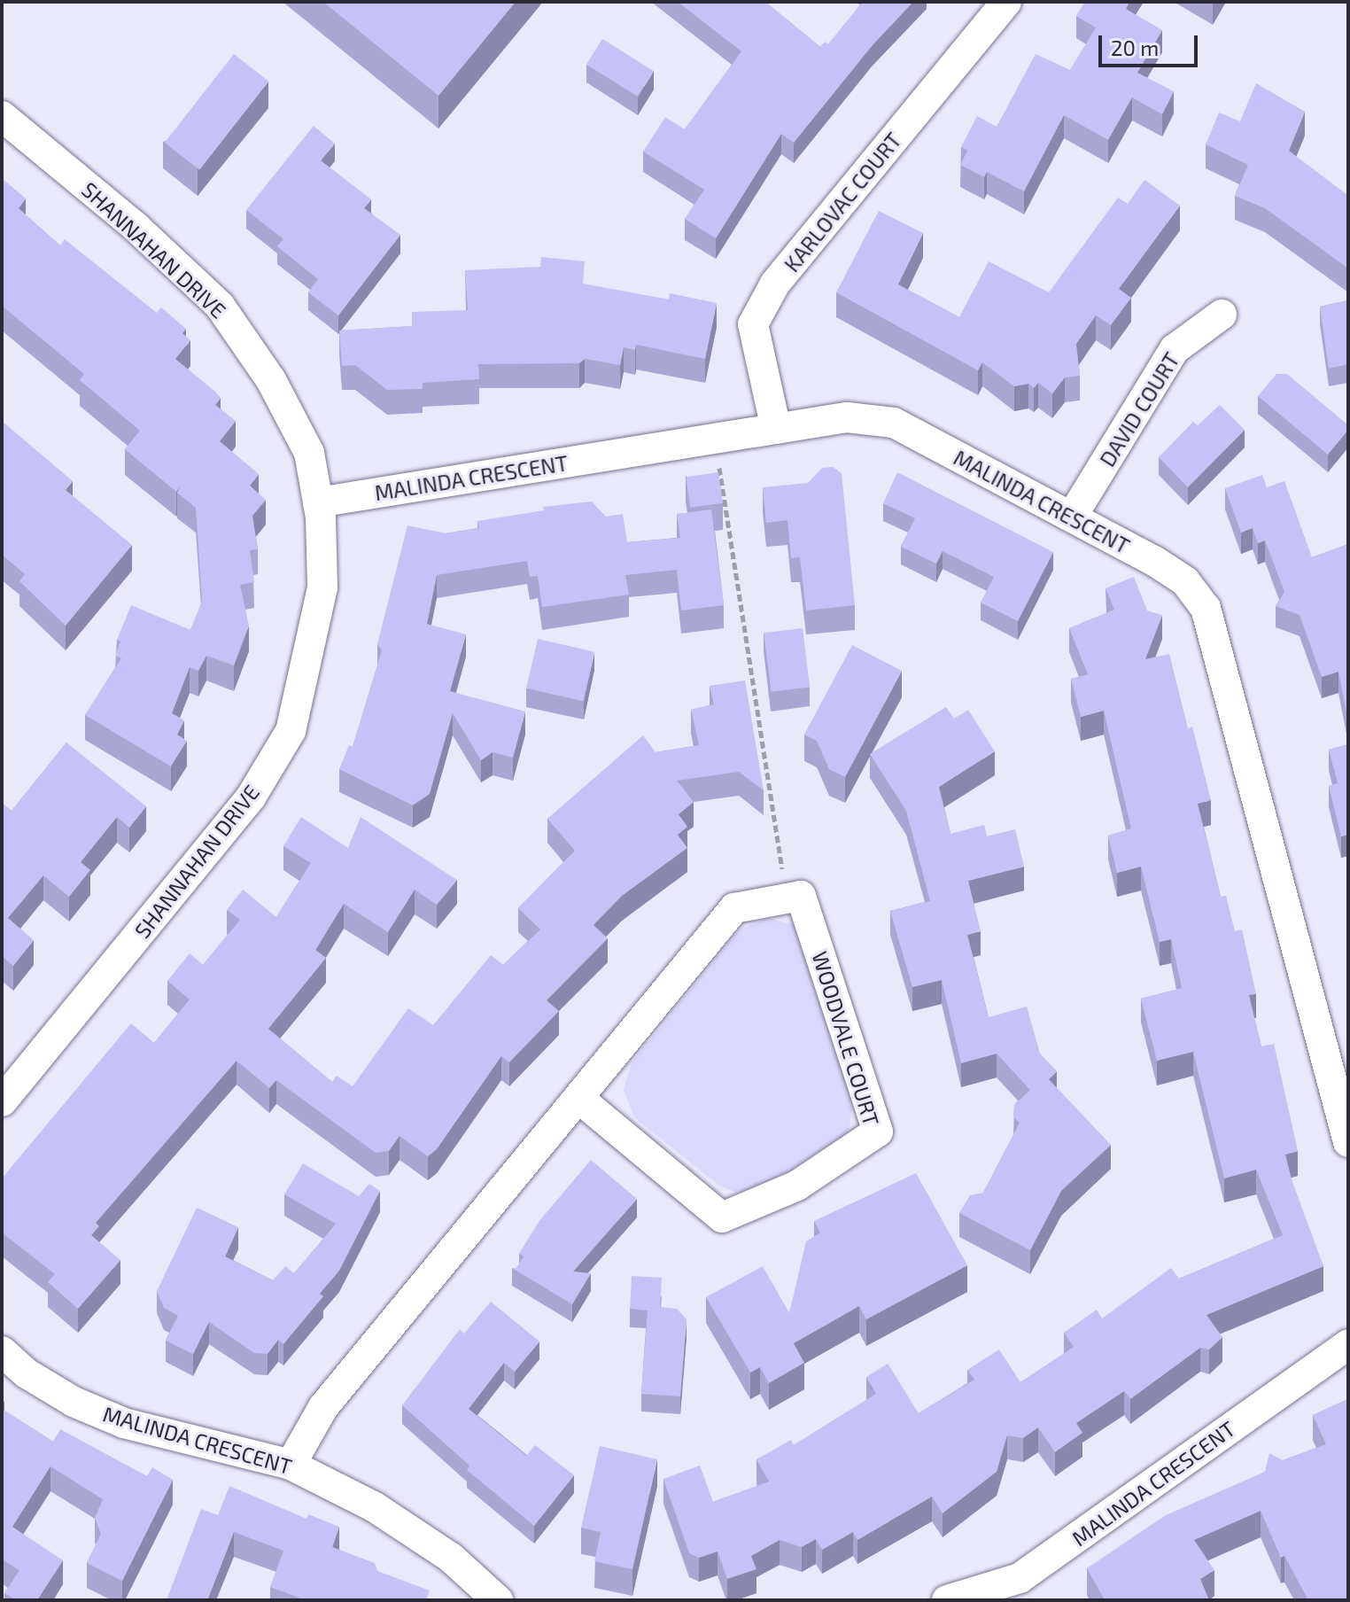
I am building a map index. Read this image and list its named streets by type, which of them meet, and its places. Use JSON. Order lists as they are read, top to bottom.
{
  "streets": {
    "street": [
      "KARLOVAC COURT",
      "SHANNAHAN DRIVE",
      "DAVID COURT",
      "MALINDA CRESCENT",
      "WOODVALE COURT"
    ]
  },
  "crossings": [
    ["KARLOVAC COURT", "MALINDA CRESCENT"],
    ["SHANNAHAN DRIVE", "MALINDA CRESCENT"],
    ["DAVID COURT", "MALINDA CRESCENT"]
  ],
  "scale_bar": "20 m"
}
